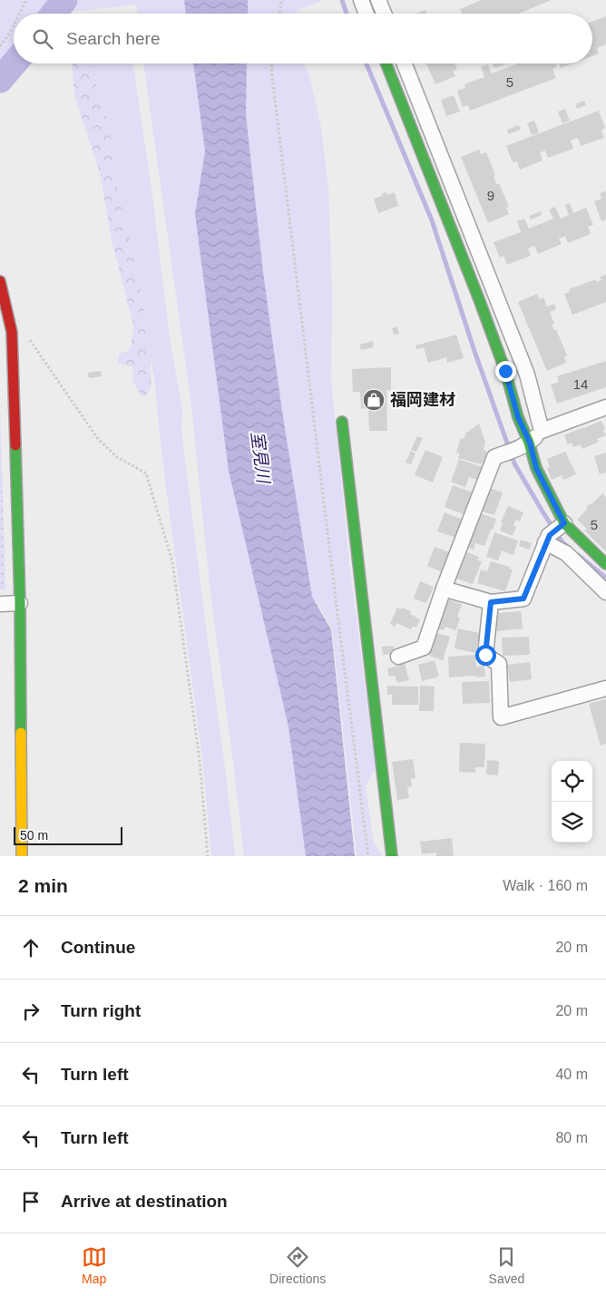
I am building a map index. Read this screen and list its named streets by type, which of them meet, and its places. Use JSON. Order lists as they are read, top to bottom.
{
  "water": ["室見川"],
  "places": {
    "shop": ["福岡建材"]
  },
  "house_numbers": [
    "5",
    "9",
    "14",
    "5"
  ],
  "scale_bar": "50 m",
  "page": {
    "search": "Search here",
    "scale": "50 m",
    "heading": ["2 min", "Walk · 160 m"],
    "list": [
      ["Continue", "20 m"],
      ["Turn right", "20 m"],
      ["Turn left", "40 m"],
      ["Turn left", "80 m"],
      "Arrive at destination"
    ],
    "nav": ["Map", "Directions", "Saved"]
  }
}
